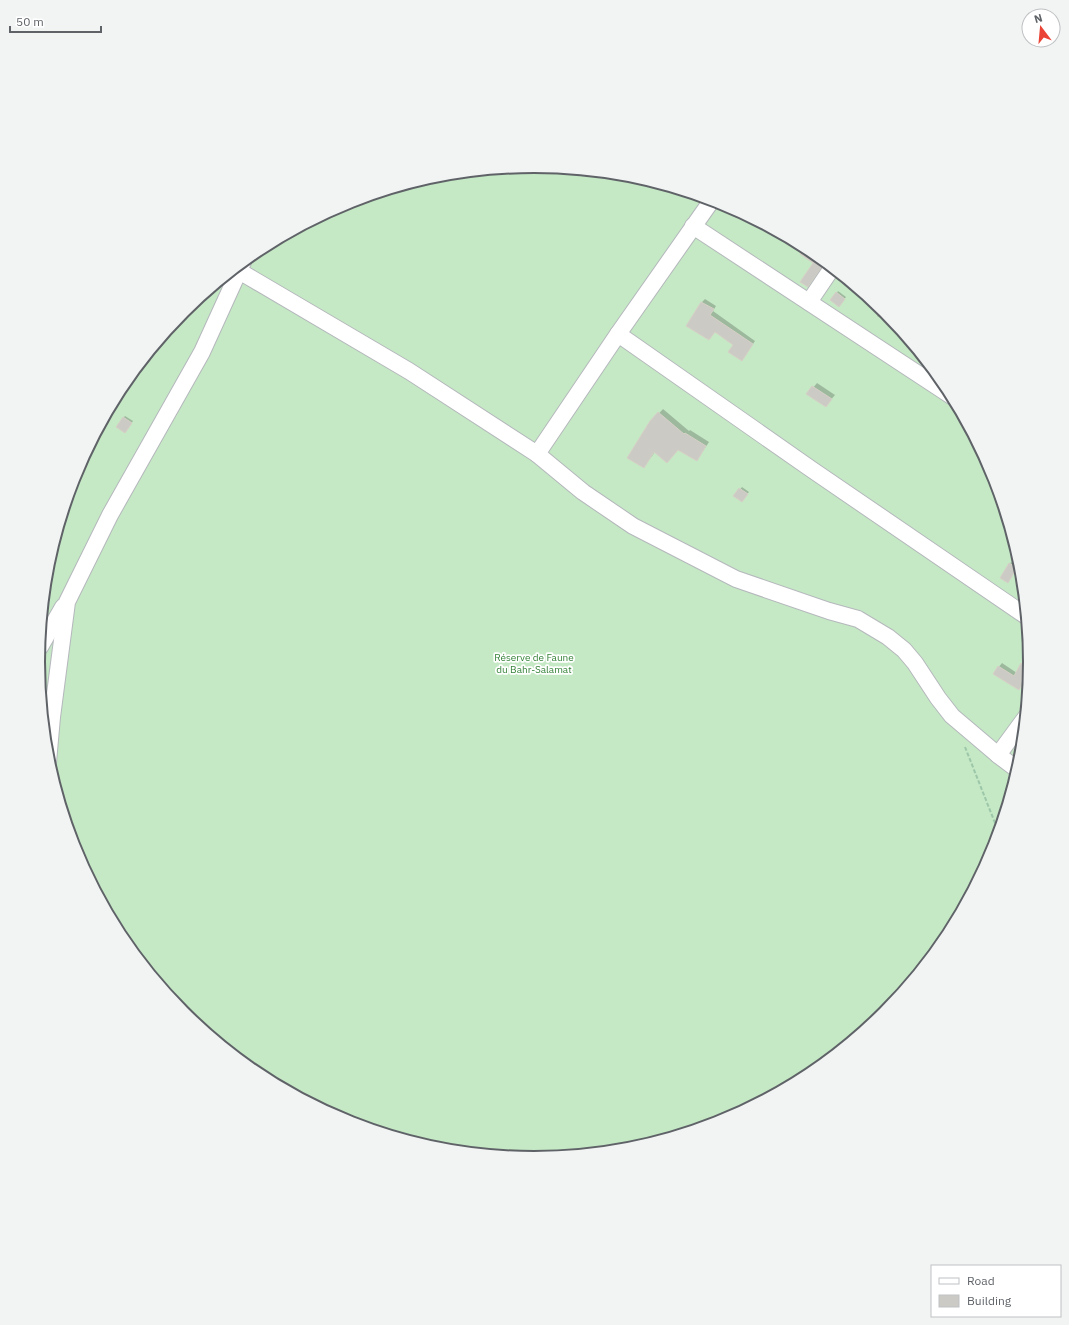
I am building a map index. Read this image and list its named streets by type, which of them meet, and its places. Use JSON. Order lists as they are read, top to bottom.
{
  "parks": ["Réserve de Faune du Bahr-Salamat"],
  "legend": ["Road", "Building"],
  "scale_bar": "50 m",
  "north": "top"
}
